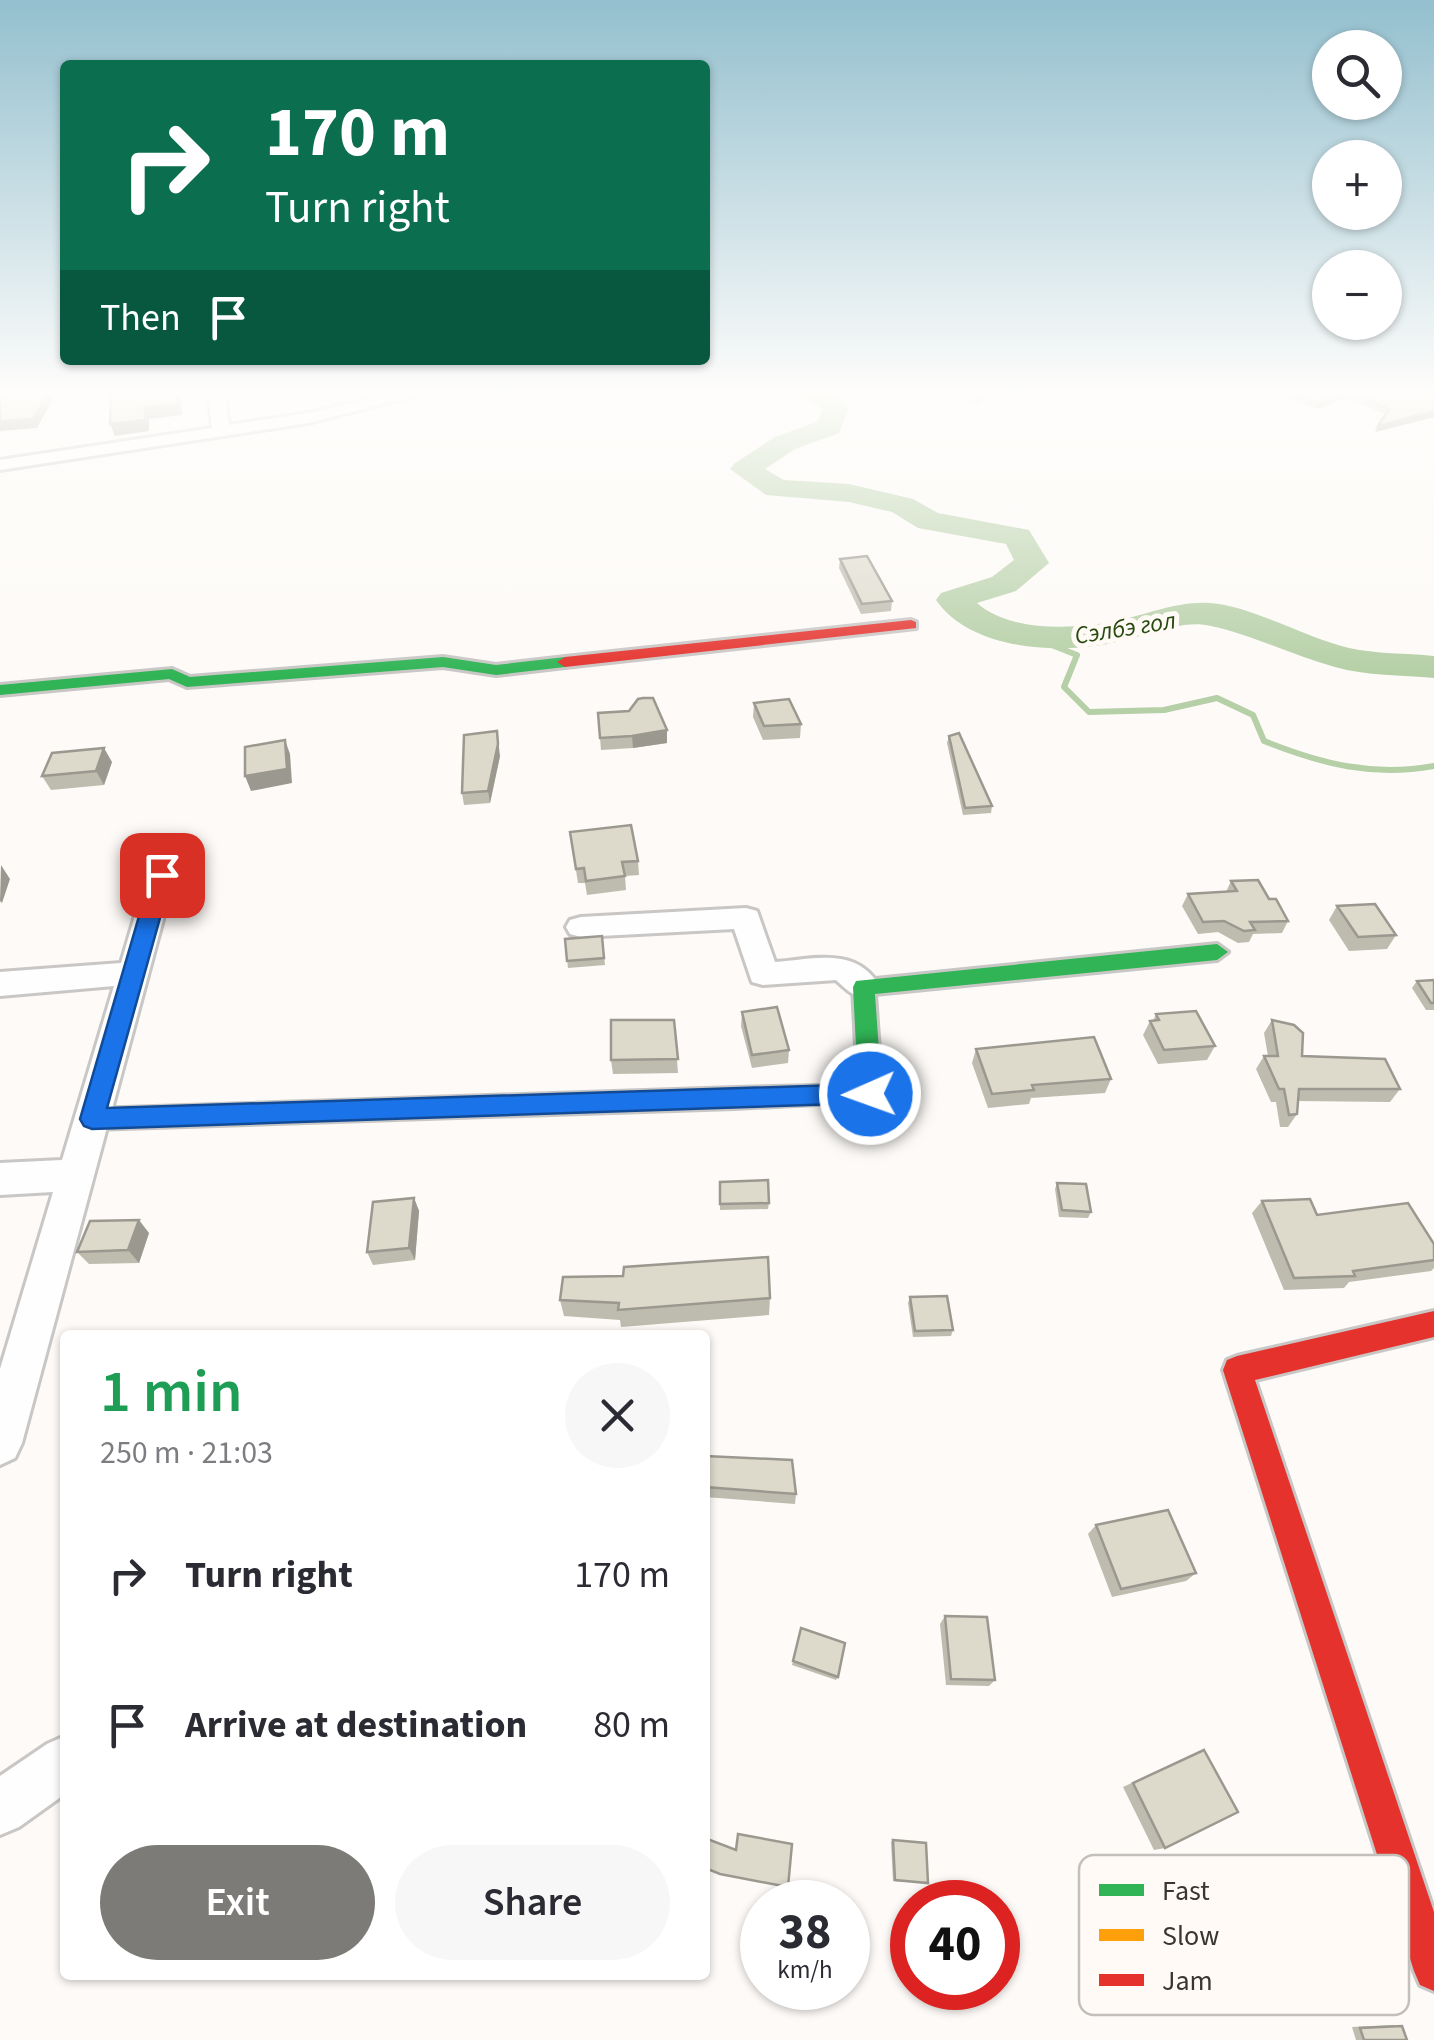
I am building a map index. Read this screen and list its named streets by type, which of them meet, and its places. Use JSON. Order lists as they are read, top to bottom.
{
  "water": ["Сэлбэ гол"],
  "legend": ["Fast", "Slow", "Jam"],
  "page": {
    "map_buttons": ["+", "−"],
    "turn": ["170 m", "Turn right"],
    "then": "Then",
    "heading": ["1 min", "250 m · 21:03"],
    "list": [
      {
        "name": "Turn right",
        "value": "170 m"
      },
      {
        "name": "Arrive at destination",
        "value": "80 m"
      }
    ],
    "buttons": ["Exit", "Share"],
    "speed": "38 km/h",
    "limit": "40"
  }
}
